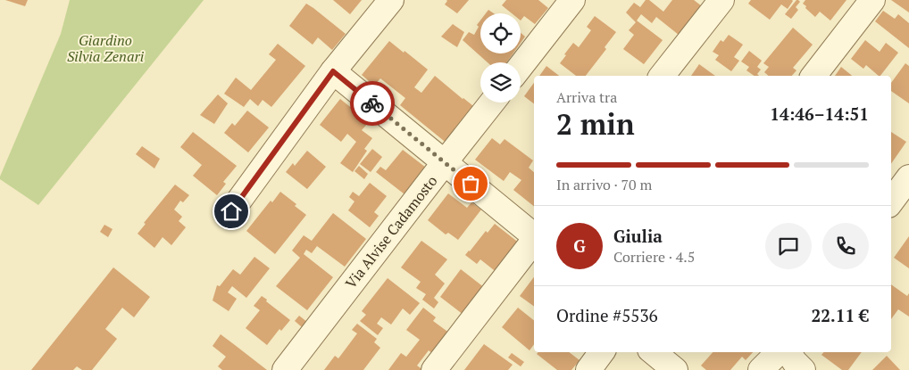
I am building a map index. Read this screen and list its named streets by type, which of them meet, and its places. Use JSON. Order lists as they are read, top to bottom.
{
  "streets": {
    "street": ["Via Alvise Cadamosto"]
  },
  "parks": ["Giardino Silvia Zenari"],
  "page": {
    "heading": ["2 min", "Arriva tra", "14:46–14:51"],
    "panel": [
      "Giulia",
      "Corriere · 4.5",
      "Ordine #5536",
      "22.11 €"
    ],
    "bar": "In arrivo · 70 m",
    "round": "G"
  }
}
